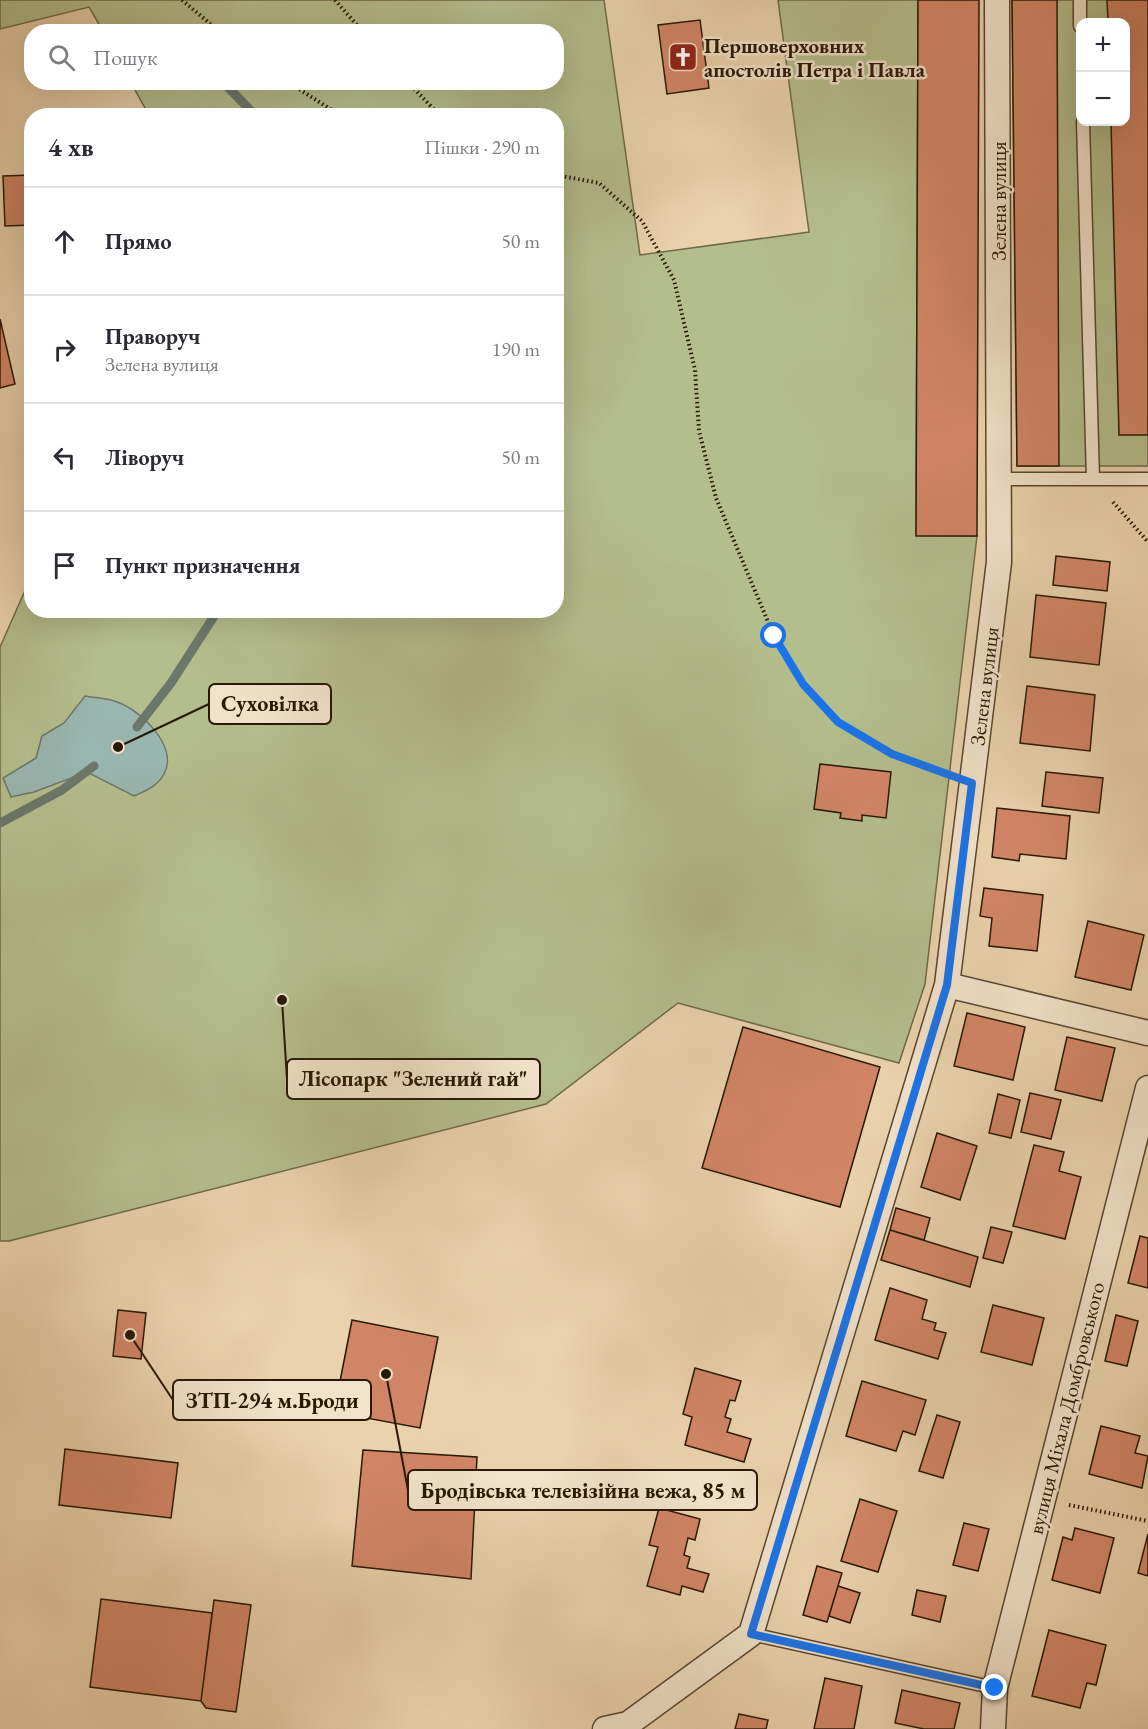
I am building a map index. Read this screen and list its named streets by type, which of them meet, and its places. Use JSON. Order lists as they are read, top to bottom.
{
  "streets": {
    "street": ["Зелена вулиця", "вулиця Міхала Домбровського"]
  },
  "places": {
    "church": ["Першоверховних апостолів Петра і Павла"],
    "other": [
      "Суховілка",
      "Лісопарк \"Зелений гай\"",
      "ЗТП-294 м.Броди",
      "Бродівська телевізійна вежа, 85 м"
    ]
  },
  "page": {
    "map_buttons": ["+", "−"],
    "search": "Пошук",
    "heading": ["4 хв", "Пішки · 290 m"],
    "list": [
      ["Прямо", "50 m"],
      ["Праворуч", "Зелена вулиця", "190 m"],
      ["Ліворуч", "50 m"],
      "Пункт призначення"
    ]
  }
}
